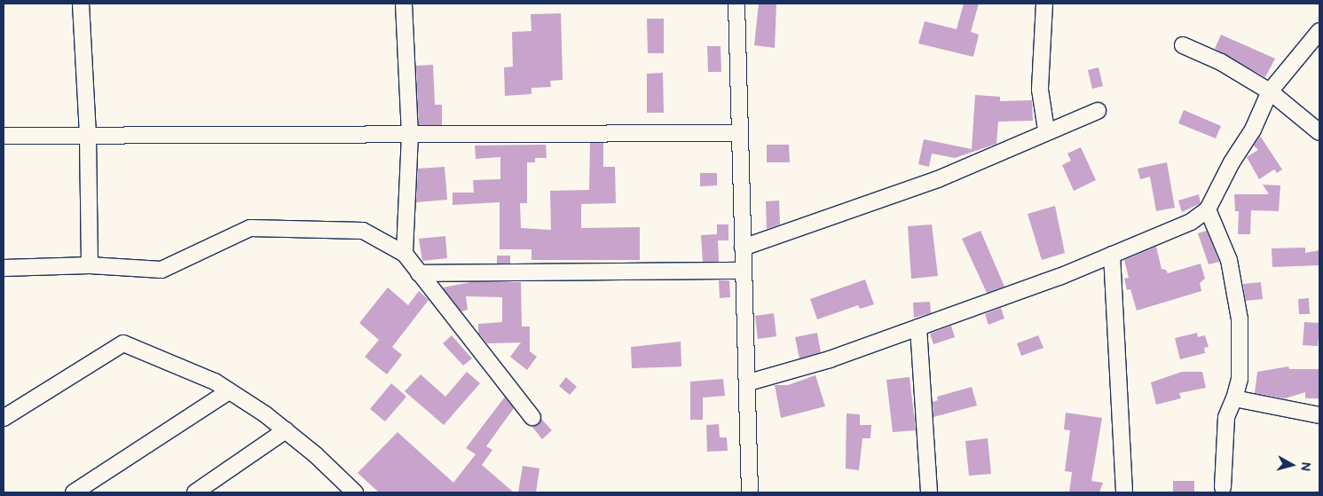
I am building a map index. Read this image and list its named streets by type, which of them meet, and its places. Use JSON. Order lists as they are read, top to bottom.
{
  "north": "right"
}
